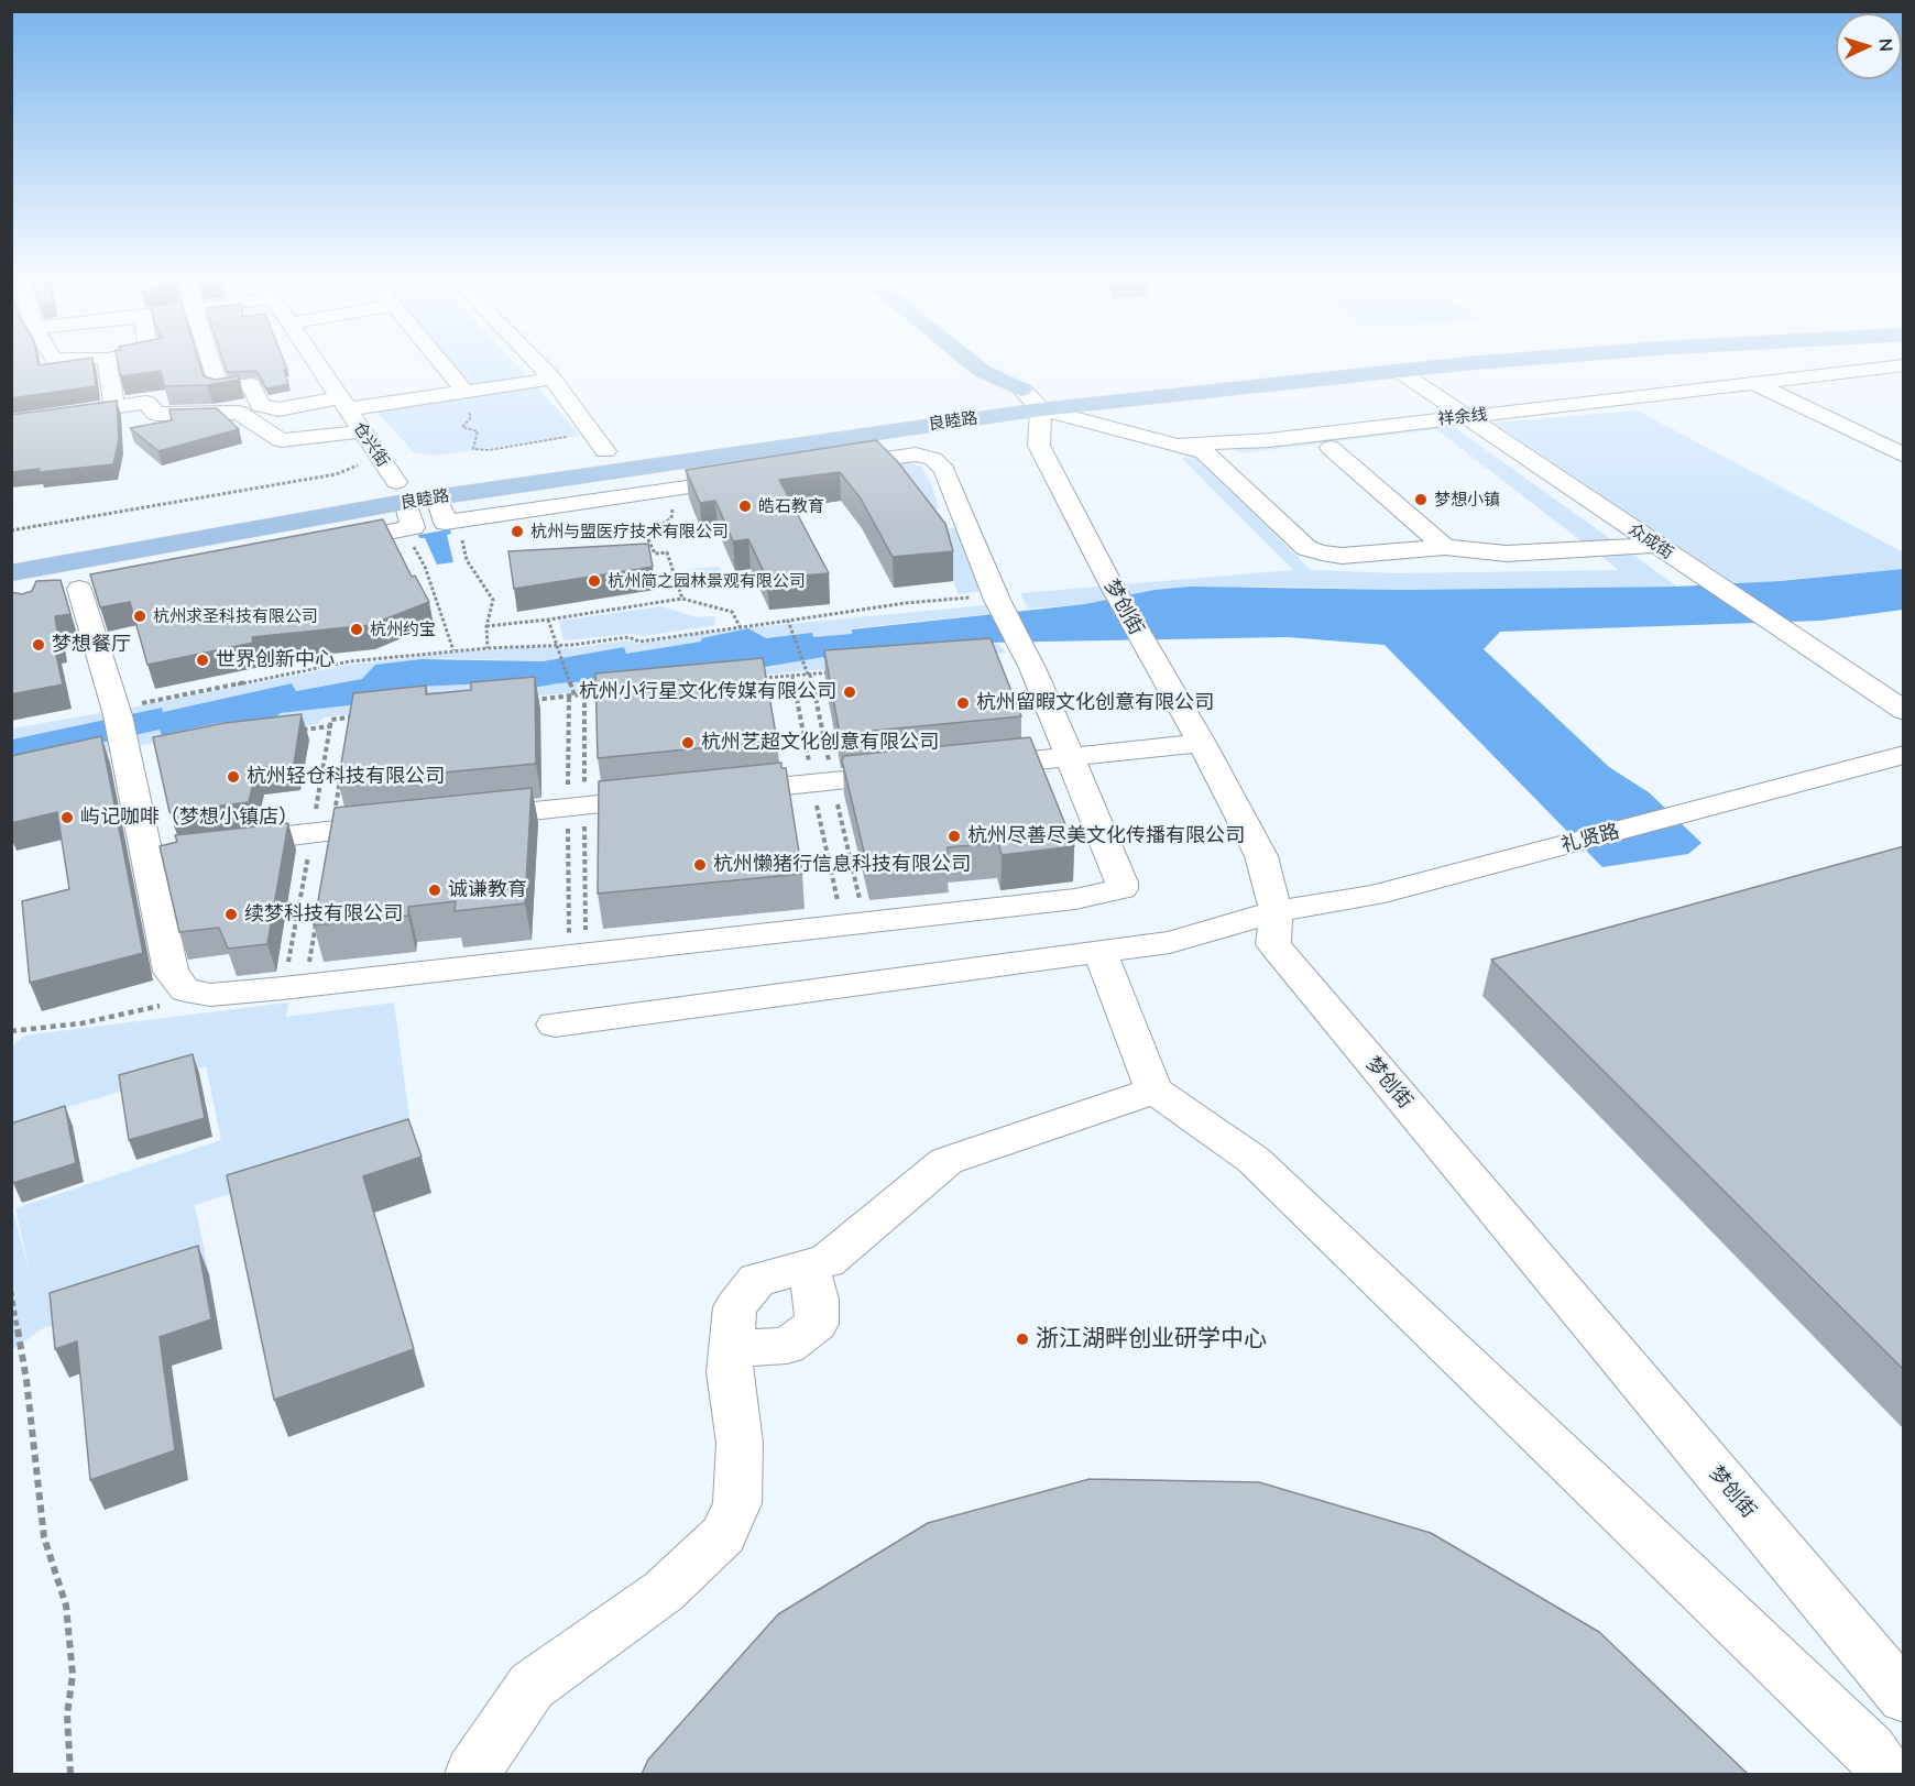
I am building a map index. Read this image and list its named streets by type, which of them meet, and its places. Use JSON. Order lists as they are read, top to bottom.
{
  "streets": {
    "main road": ["良睦路"],
    "street": [
      "祥余线",
      "仓兴街",
      "众成街",
      "梦创街",
      "礼贤路"
    ]
  },
  "crossings": [
    ["祥余线", "众成街"],
    ["良睦路", "仓兴街"],
    ["良睦路", "众成街"],
    ["良睦路", "梦创街"],
    ["梦创街", "礼贤路"]
  ],
  "places": [
    "梦想小镇",
    "皓石教育",
    "杭州与盟医疗技术有限公司",
    "杭州简之园林景观有限公司",
    "杭州求圣科技有限公司",
    "杭州约宝",
    "梦想餐厅",
    "世界创新中心",
    "杭州小行星文化传媒有限公司",
    "杭州留暇文化创意有限公司",
    "杭州艺超文化创意有限公司",
    "杭州轻仓科技有限公司",
    "屿记咖啡（梦想小镇店）",
    "杭州尽善尽美文化传播有限公司",
    "杭州懒猪行信息科技有限公司",
    "诚谦教育",
    "续梦科技有限公司",
    "浙江湖畔创业研学中心"
  ],
  "north": "right"
}
